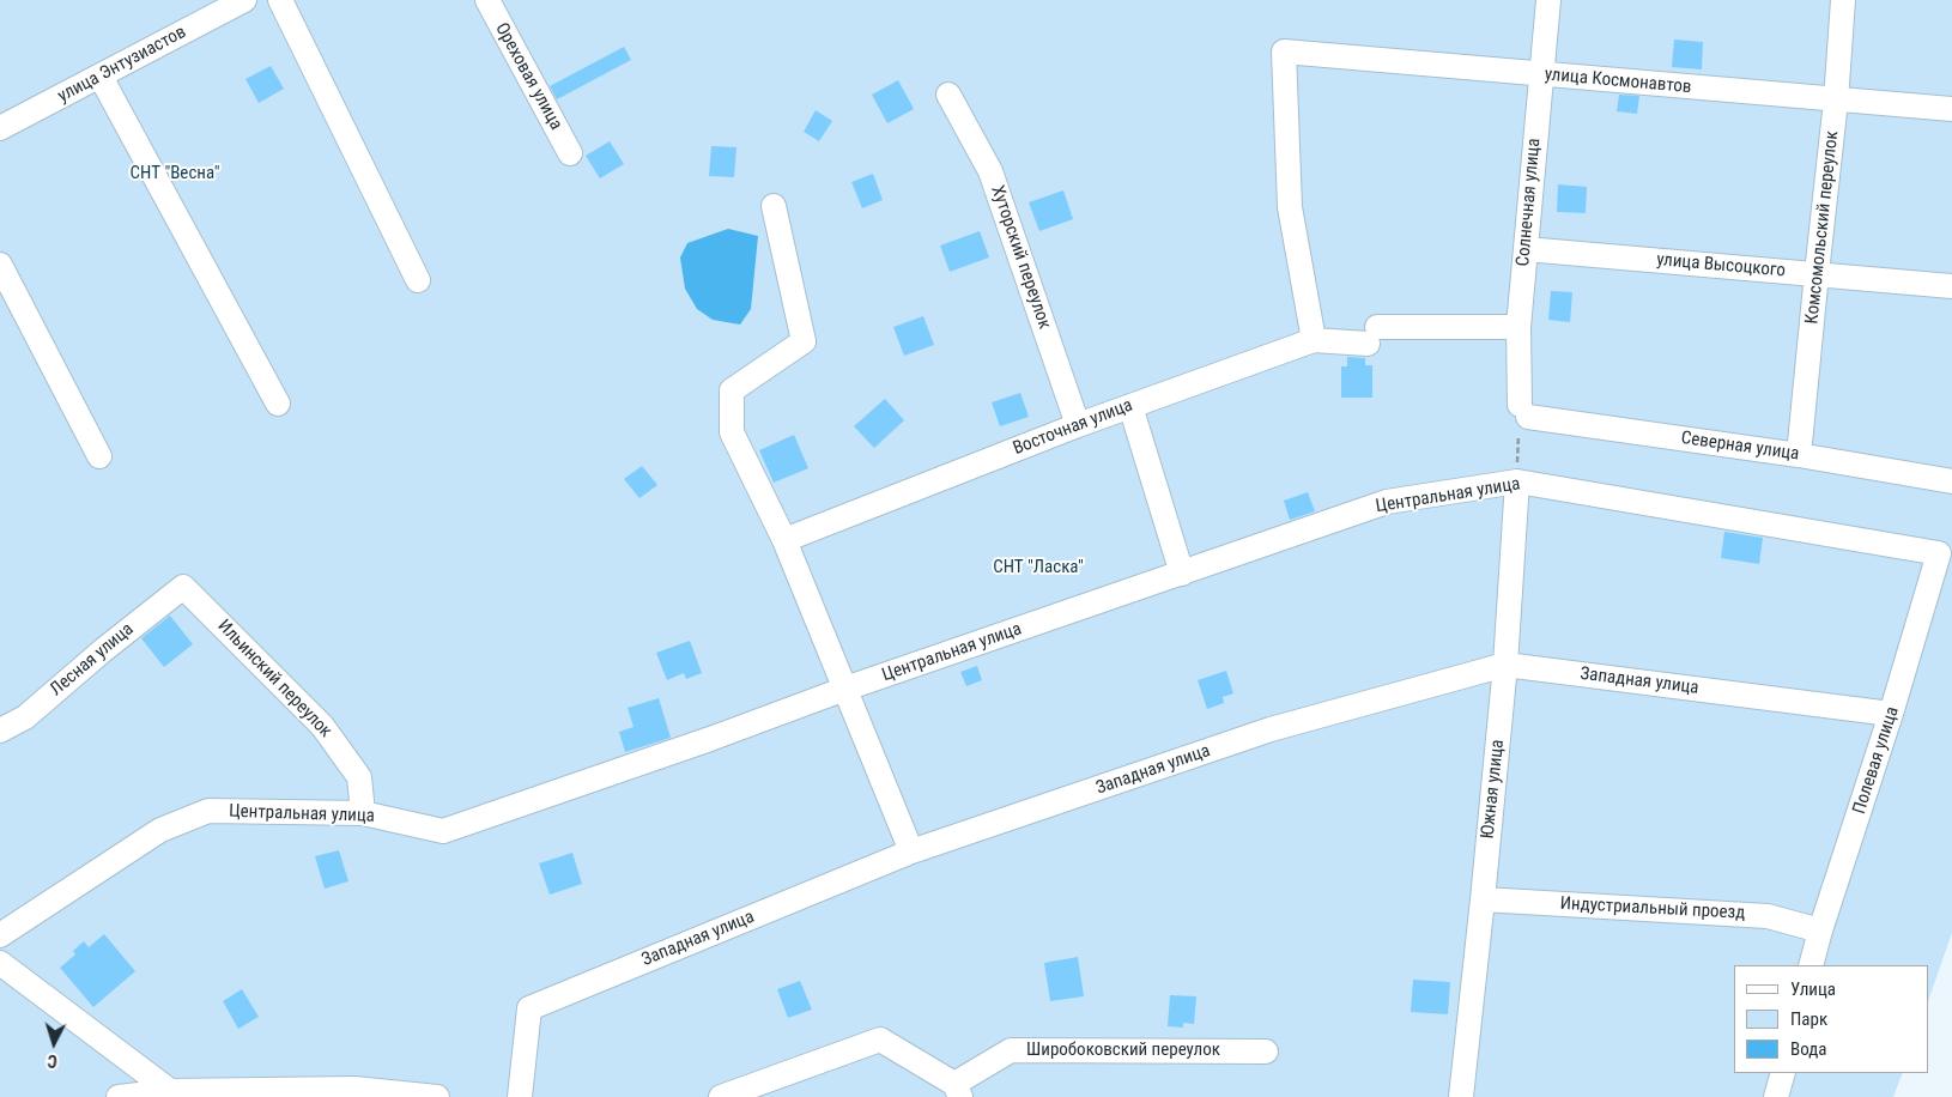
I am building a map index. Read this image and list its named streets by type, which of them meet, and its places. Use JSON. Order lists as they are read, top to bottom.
{
  "streets": {
    "street": [
      "улица Энтузиастов",
      "Ореховая улица",
      "улица Космонавтов",
      "Солнечная улица",
      "Комсомольский переулок",
      "Хуторский переулок",
      "улица Высоцкого",
      "Восточная улица",
      "Северная улица",
      "Центральная улица",
      "Лесная улица",
      "Ильинский переулок",
      "Западная улица",
      "Полевая улица",
      "Южная улица",
      "Индустриальный проезд",
      "Широбоковский переулок"
    ]
  },
  "crossings": [
    ["улица Космонавтов", "Солнечная улица"],
    ["улица Космонавтов", "Комсомольский переулок"],
    ["улица Космонавтов", "Восточная улица"],
    ["Солнечная улица", "улица Высоцкого"],
    ["Солнечная улица", "Восточная улица"],
    ["Солнечная улица", "Северная улица"],
    ["Комсомольский переулок", "улица Высоцкого"],
    ["Комсомольский переулок", "Северная улица"],
    ["Хуторский переулок", "Восточная улица"],
    ["Центральная улица", "Ильинский переулок"],
    ["Центральная улица", "Полевая улица"],
    ["Центральная улица", "Южная улица"],
    ["Лесная улица", "Ильинский переулок"],
    ["Западная улица", "Полевая улица"],
    ["Западная улица", "Южная улица"],
    ["Полевая улица", "Индустриальный проезд"],
    ["Южная улица", "Индустриальный проезд"]
  ],
  "parks": ["СНТ \"Весна\"", "СНТ \"Ласка\""],
  "legend": ["Улица", "Парк", "Вода"],
  "north": "bottom"
}
